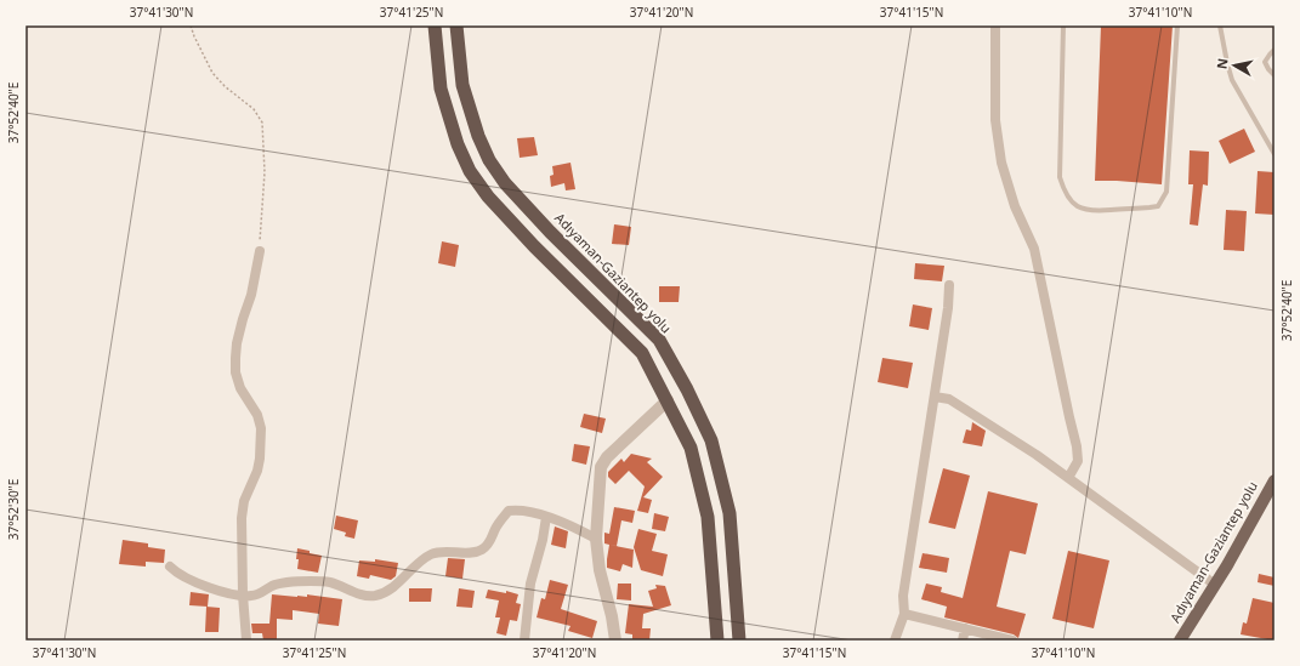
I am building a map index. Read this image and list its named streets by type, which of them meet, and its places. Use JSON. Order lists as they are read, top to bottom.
{
  "streets": {
    "highway": ["Adıyaman-Gaziantep yolu"]
  },
  "north": "left",
  "coordinates": [
    "37°41'30\"N",
    "37°41'25\"N",
    "37°41'20\"N",
    "37°41'15\"N",
    "37°41'10\"N",
    "37°52'40\"E",
    "37°52'30\"E"
  ]
}
